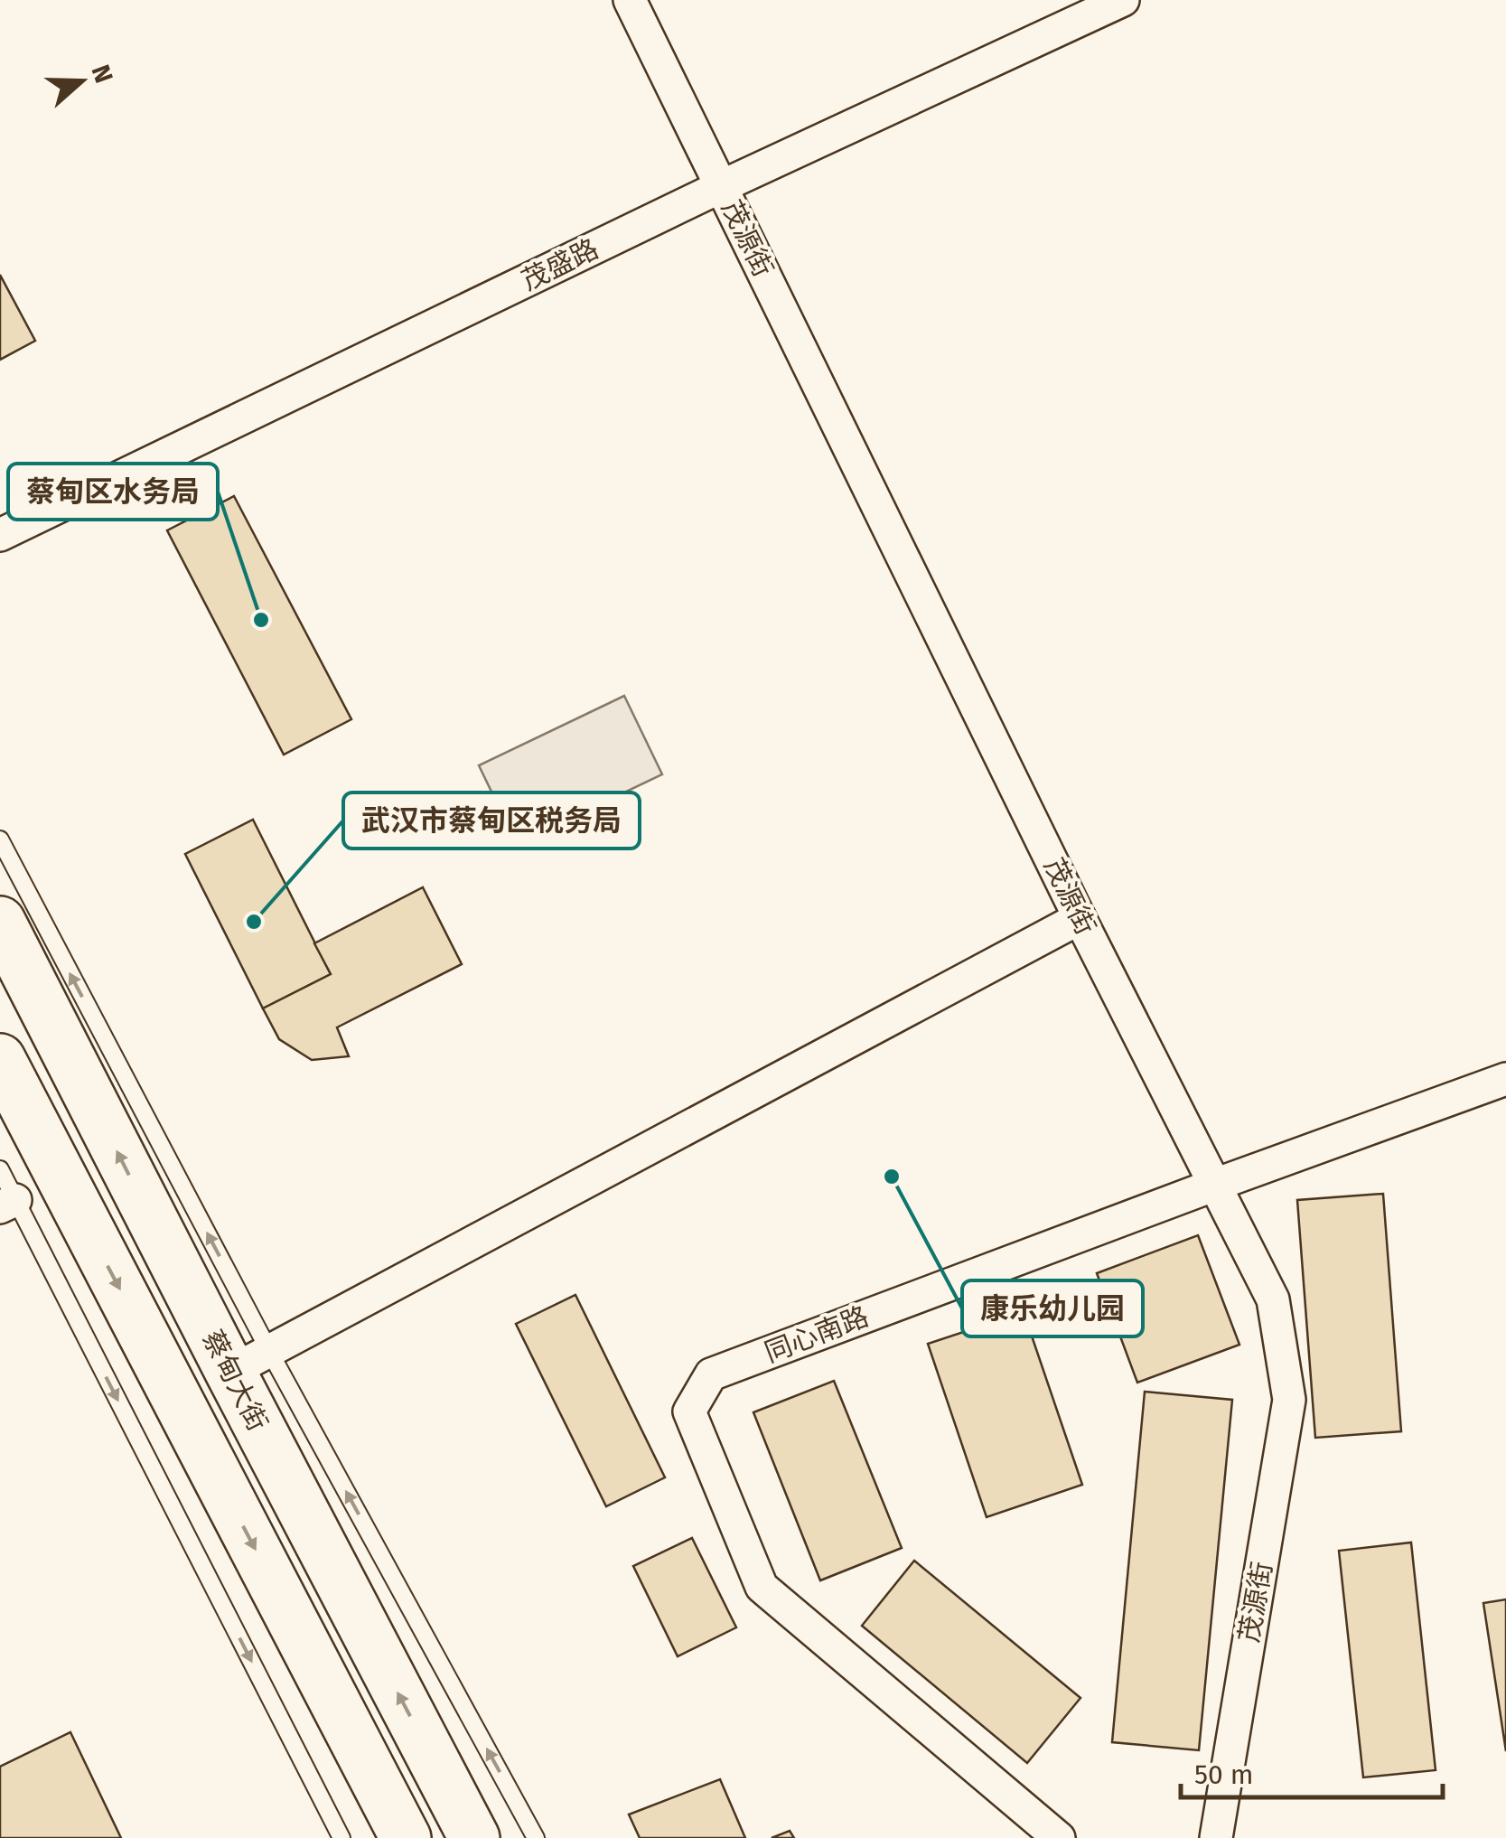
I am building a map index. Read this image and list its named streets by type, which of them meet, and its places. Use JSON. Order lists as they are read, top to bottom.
{
  "streets": {
    "main road": ["蔡甸大街"],
    "street": ["茂源街", "茂盛路", "同心南路"]
  },
  "crossings": [
    ["茂源街", "茂盛路"],
    ["茂源街", "同心南路"]
  ],
  "places": ["蔡甸区水务局", "武汉市蔡甸区税务局", "康乐幼儿园"],
  "scale_bar": "50 m",
  "north": "right"
}
